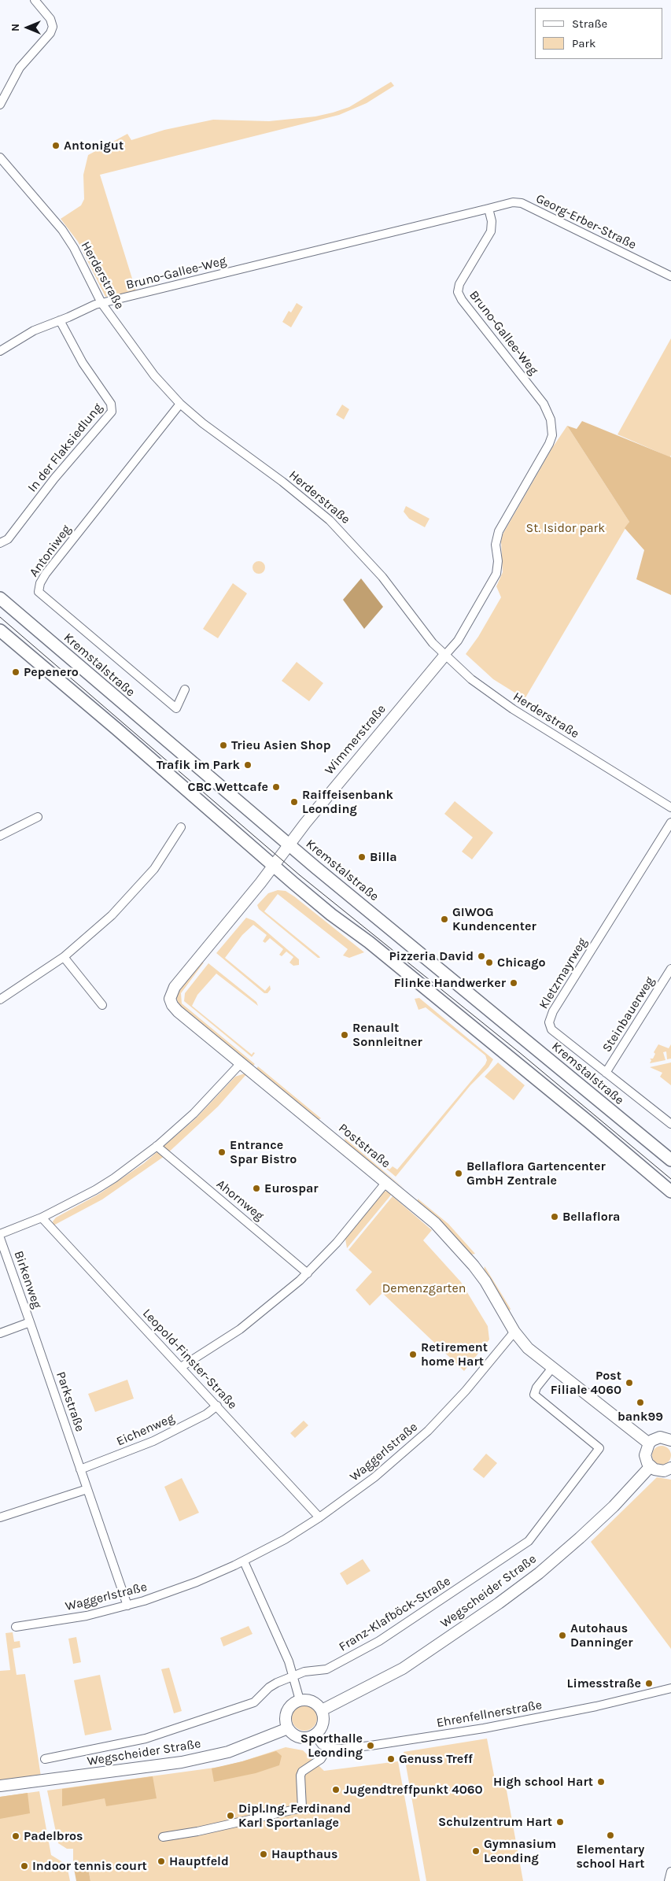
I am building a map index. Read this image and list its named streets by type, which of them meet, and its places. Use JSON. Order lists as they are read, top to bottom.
{
  "streets": {
    "main road": ["Kremstalstraße"],
    "street": [
      "Georg-Erber-Straße",
      "Bruno-Gallee-Weg",
      "Herderstraße",
      "In der Flaksiedlung",
      "Antoniweg",
      "Wimmerstraße",
      "Kletzmayrweg",
      "Steinbauerweg",
      "Poststraße",
      "Ahornweg",
      "Birkenweg",
      "Leopold-Finster-Straße",
      "Parkstraße",
      "Eichenweg",
      "Waggerlstraße",
      "Wegscheider Straße",
      "Franz-Klafböck-Straße",
      "Ehrenfellnerstraße"
    ]
  },
  "crossings": [
    ["Georg-Erber-Straße", "Bruno-Gallee-Weg"],
    ["Bruno-Gallee-Weg", "Herderstraße"],
    ["Bruno-Gallee-Weg", "Wimmerstraße"],
    ["Herderstraße", "Antoniweg"],
    ["Herderstraße", "Wimmerstraße"],
    ["Kremstalstraße", "Wimmerstraße"],
    ["Wimmerstraße", "Poststraße"],
    ["Kletzmayrweg", "Steinbauerweg"],
    ["Poststraße", "Waggerlstraße"],
    ["Poststraße", "Franz-Klafböck-Straße"],
    ["Birkenweg", "Parkstraße"],
    ["Leopold-Finster-Straße", "Eichenweg"],
    ["Leopold-Finster-Straße", "Waggerlstraße"],
    ["Parkstraße", "Eichenweg"],
    ["Parkstraße", "Waggerlstraße"]
  ],
  "parks": ["St. Isidor park", "Demenzgarten"],
  "places": [
    "Antonigut",
    "Pepenero",
    "Trieu Asien Shop",
    "Trafik im Park",
    "CBC Wettcafe",
    "Raiffeisenbank Leonding",
    "Billa",
    "GIWOG Kundencenter",
    "Pizzeria David",
    "Chicago",
    "Flinke Handwerker",
    "Renault Sonnleitner",
    "Entrance Spar Bistro",
    "Bellaflora Gartencenter GmbH Zentrale",
    "Eurospar",
    "Bellaflora",
    "Retirement home Hart",
    "Post Filiale 4060",
    "bank99",
    "Autohaus Danninger",
    "Limesstraße",
    "Sporthalle Leonding",
    "Genuss Treff",
    "High school Hart",
    "Jugendtreffpunkt 4060",
    "Dipl.Ing. Ferdinand Karl Sportanlage",
    "Schulzentrum Hart",
    "Elementary school Hart",
    "Padelbros",
    "Gymnasium Leonding",
    "Haupthaus",
    "Hauptfeld",
    "Indoor tennis court"
  ],
  "legend": ["Straße", "Park"],
  "north": "left"
}
